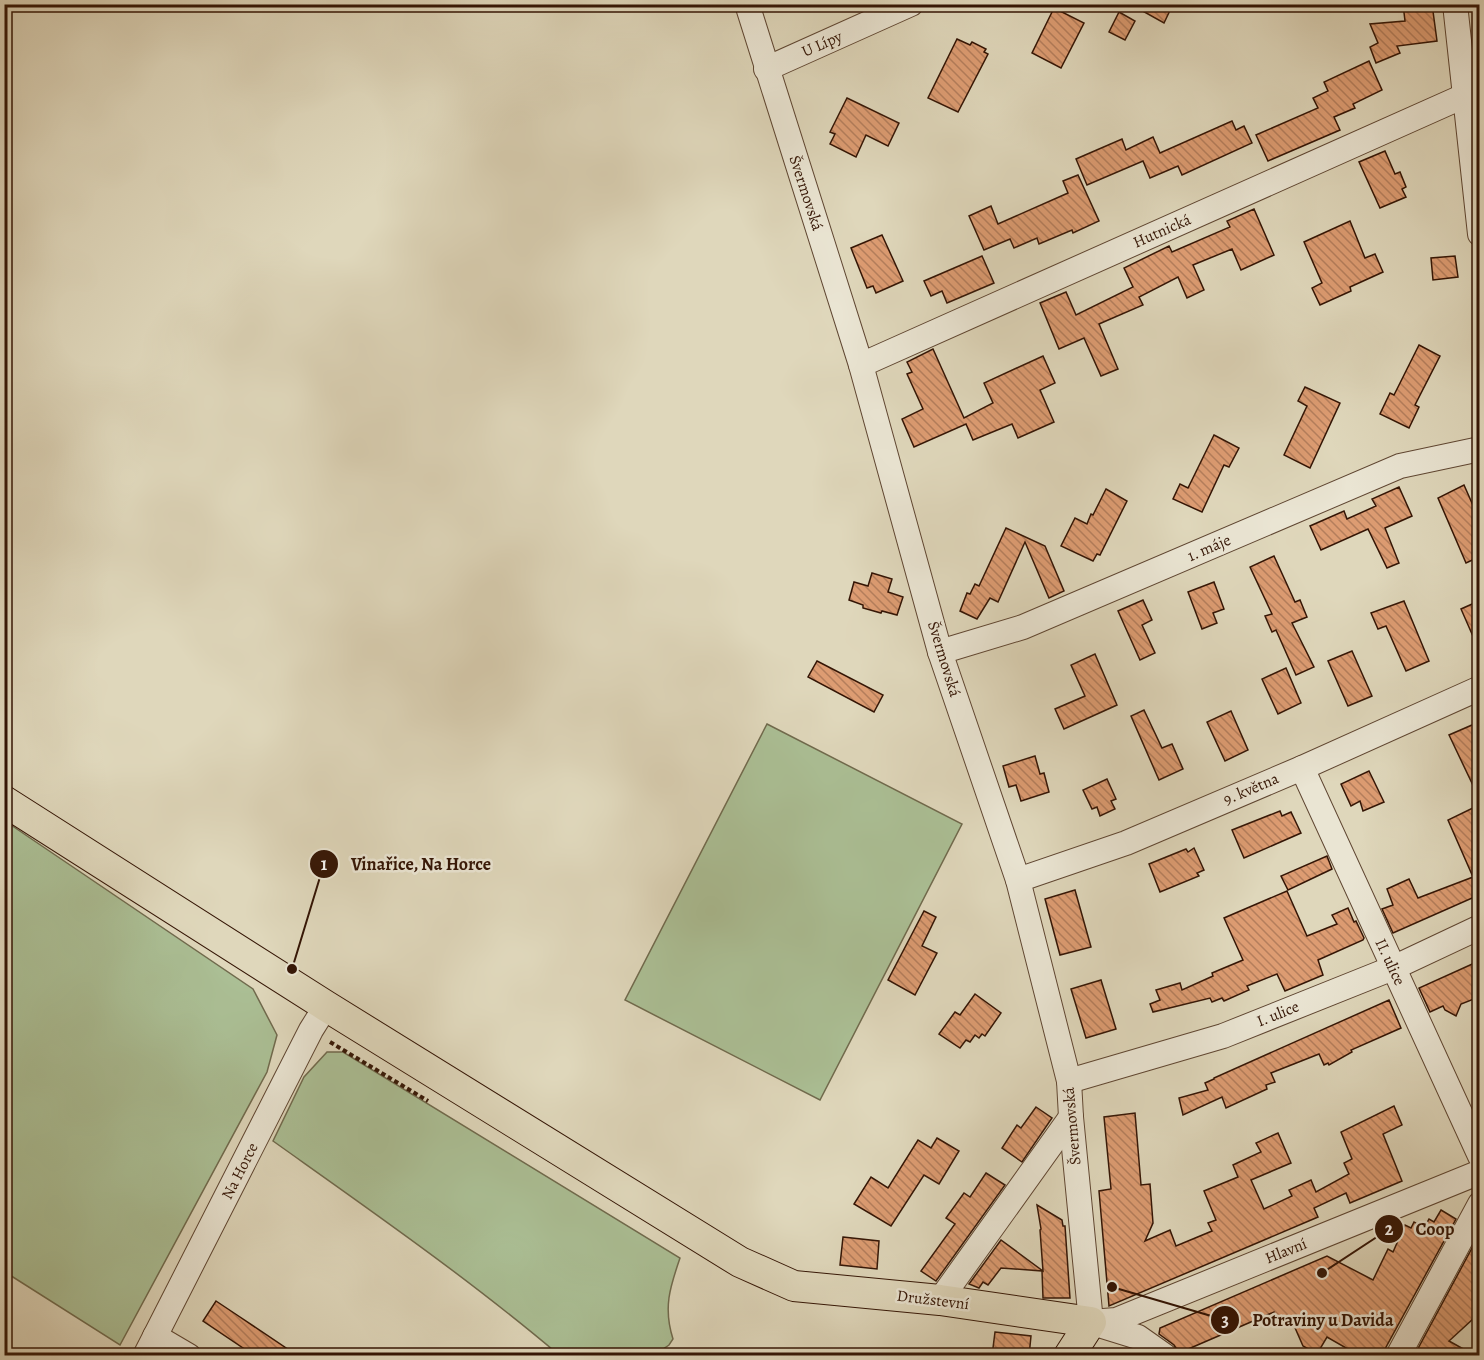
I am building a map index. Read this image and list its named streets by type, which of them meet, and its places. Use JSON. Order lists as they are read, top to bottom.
{
  "streets": {
    "main road": ["Družstevní"],
    "street": [
      "U Lípy",
      "Švermovská",
      "Hutnická",
      "1. máje",
      "9. května",
      "II. ulice",
      "I. ulice",
      "Na Horce",
      "Hlavní"
    ]
  },
  "crossings": [
    ["U Lípy", "Švermovská"],
    ["Švermovská", "Hutnická"],
    ["Švermovská", "1. máje"],
    ["Švermovská", "9. května"],
    ["Švermovská", "I. ulice"],
    ["Švermovská", "Hlavní"],
    ["Švermovská", "Družstevní"],
    ["9. května", "II. ulice"],
    ["II. ulice", "I. ulice"],
    ["Na Horce", "Družstevní"],
    ["Hlavní", "Družstevní"]
  ],
  "places": ["Vinařice, Na Horce", "Coop", "Potraviny u Davida"]
}
